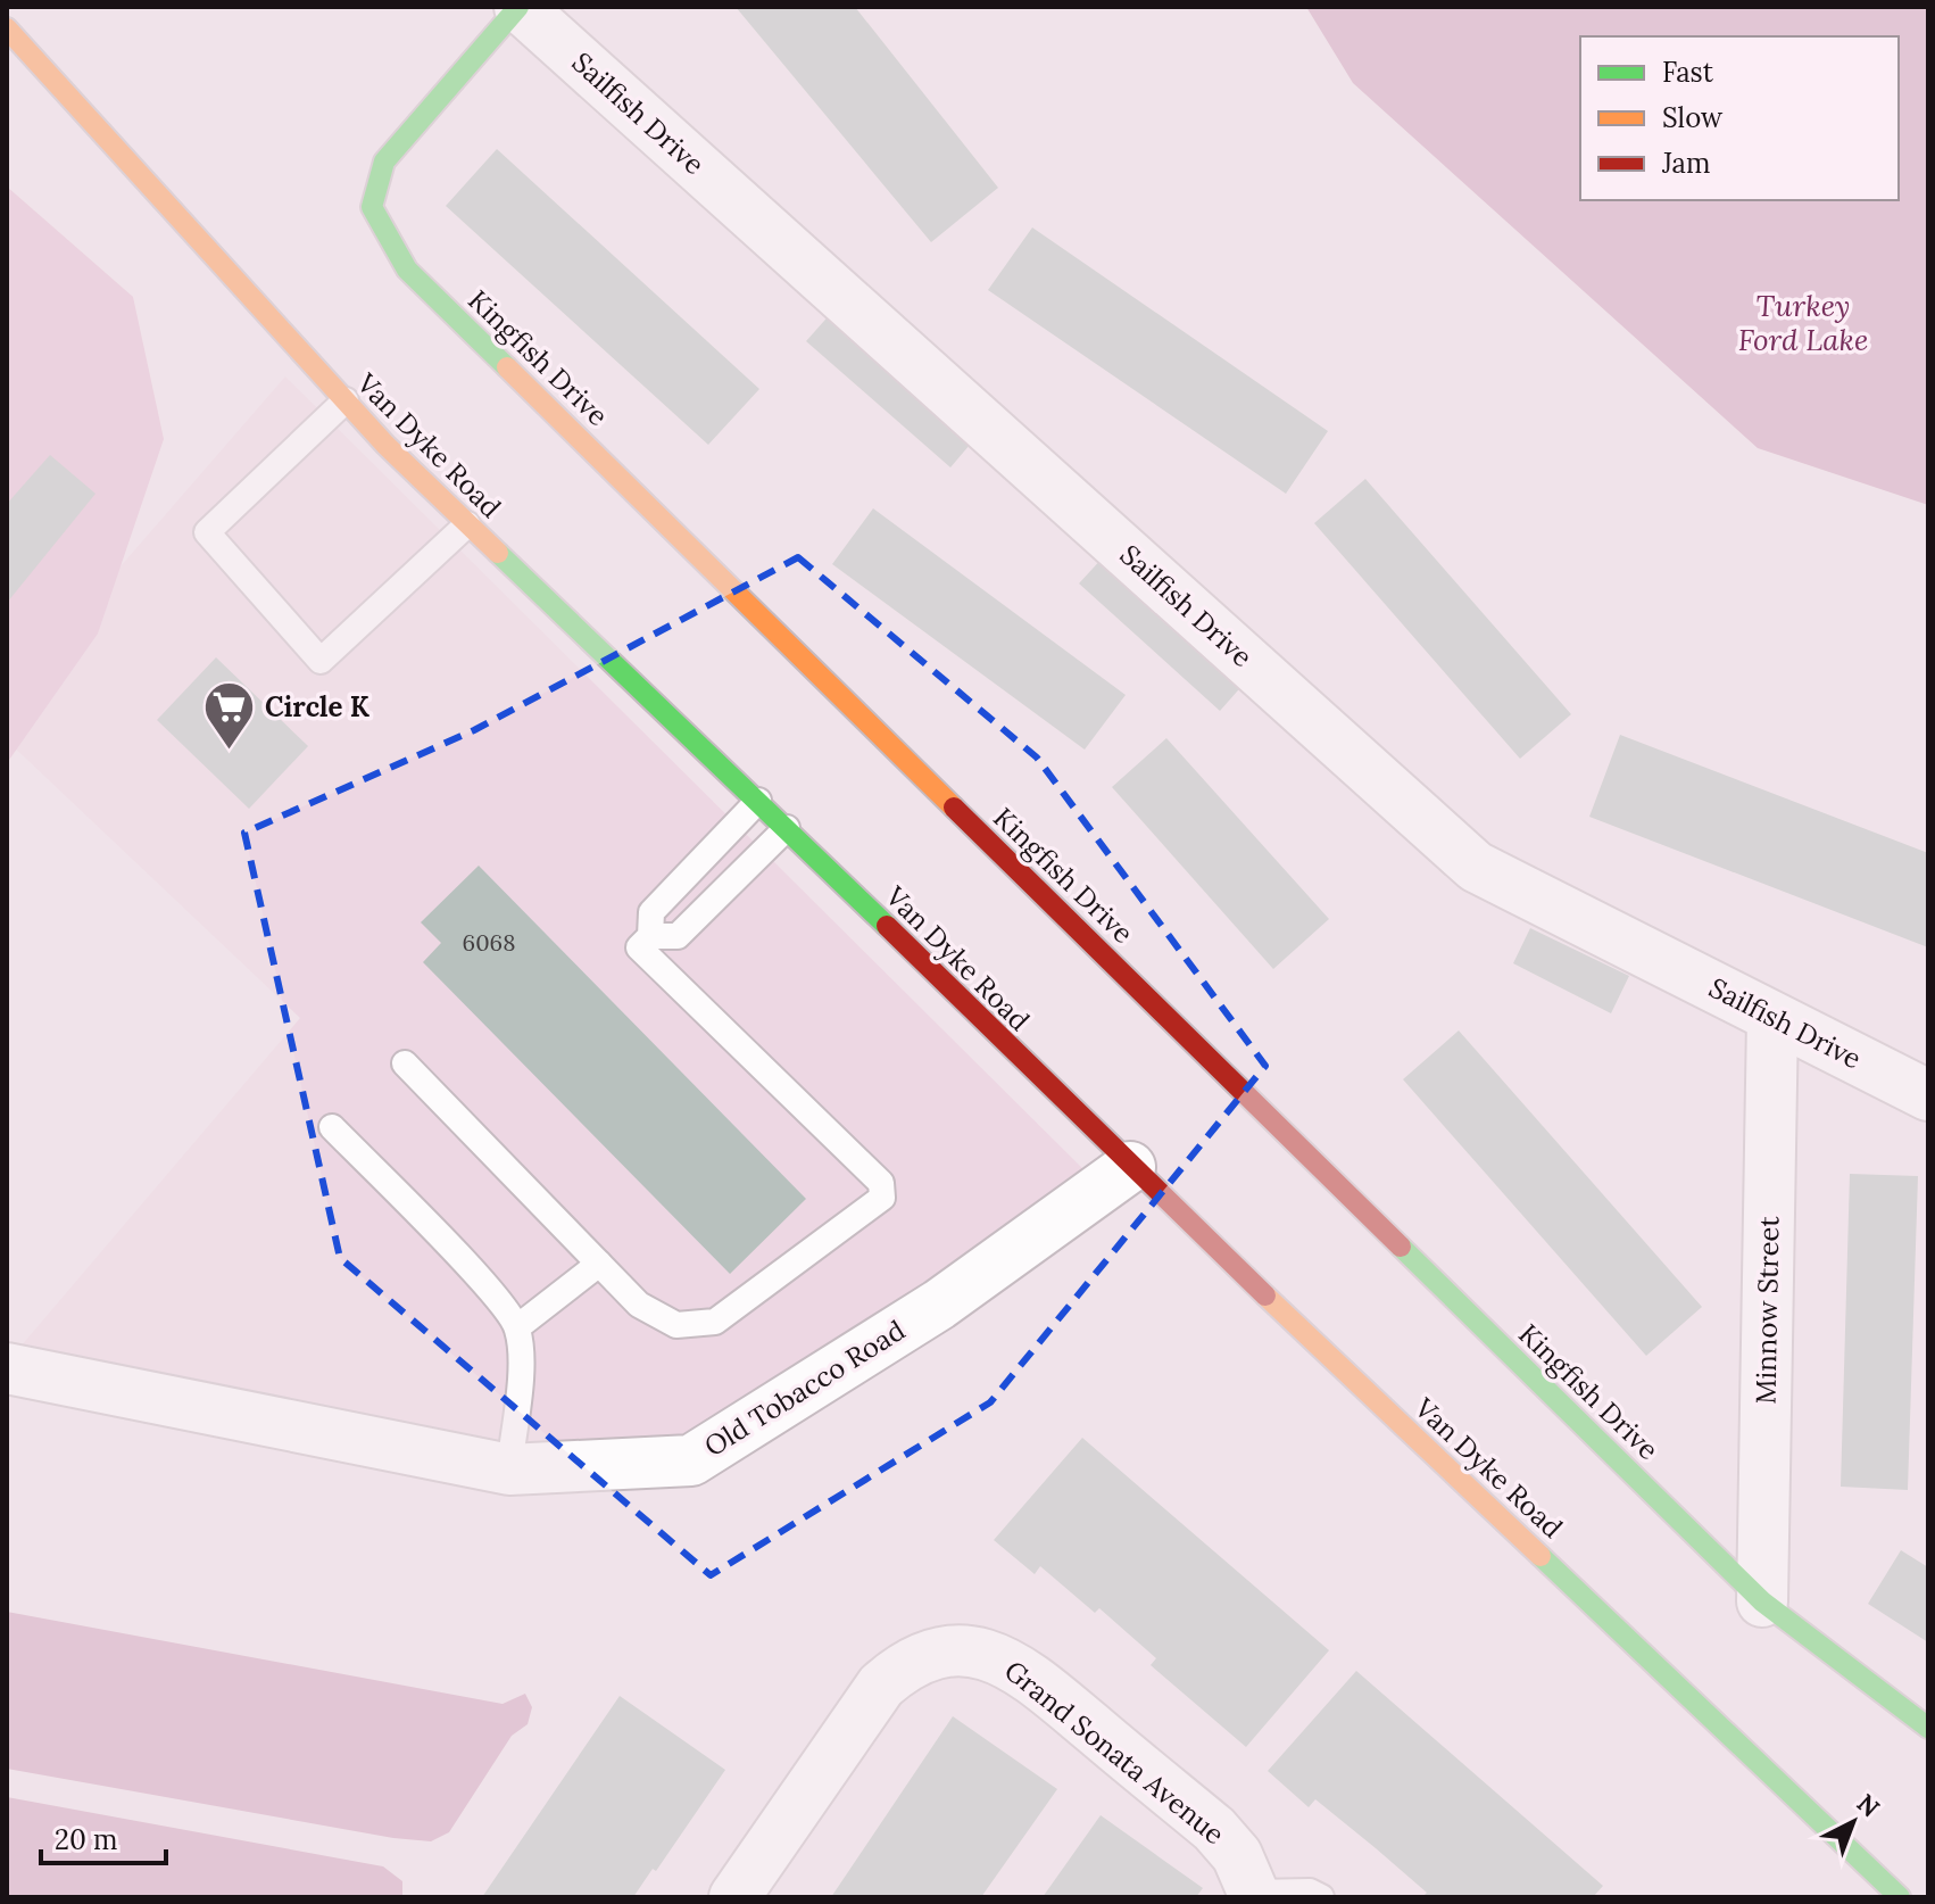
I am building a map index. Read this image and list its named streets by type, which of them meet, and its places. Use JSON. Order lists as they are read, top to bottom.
{
  "streets": {
    "main road": ["Kingfish Drive", "Van Dyke Road"],
    "street": [
      "Sailfish Drive",
      "Minnow Street",
      "Old Tobacco Road",
      "Grand Sonata Avenue"
    ]
  },
  "crossings": [
    ["Sailfish Drive", "Kingfish Drive"],
    ["Sailfish Drive", "Minnow Street"],
    ["Kingfish Drive", "Minnow Street"],
    ["Van Dyke Road", "Old Tobacco Road"]
  ],
  "water": ["Turkey Ford Lake"],
  "places": {
    "supermarket": ["Circle K"]
  },
  "house_numbers": ["6068"],
  "legend": ["Fast", "Slow", "Jam"],
  "scale_bar": "20 m",
  "north": "top right"
}
